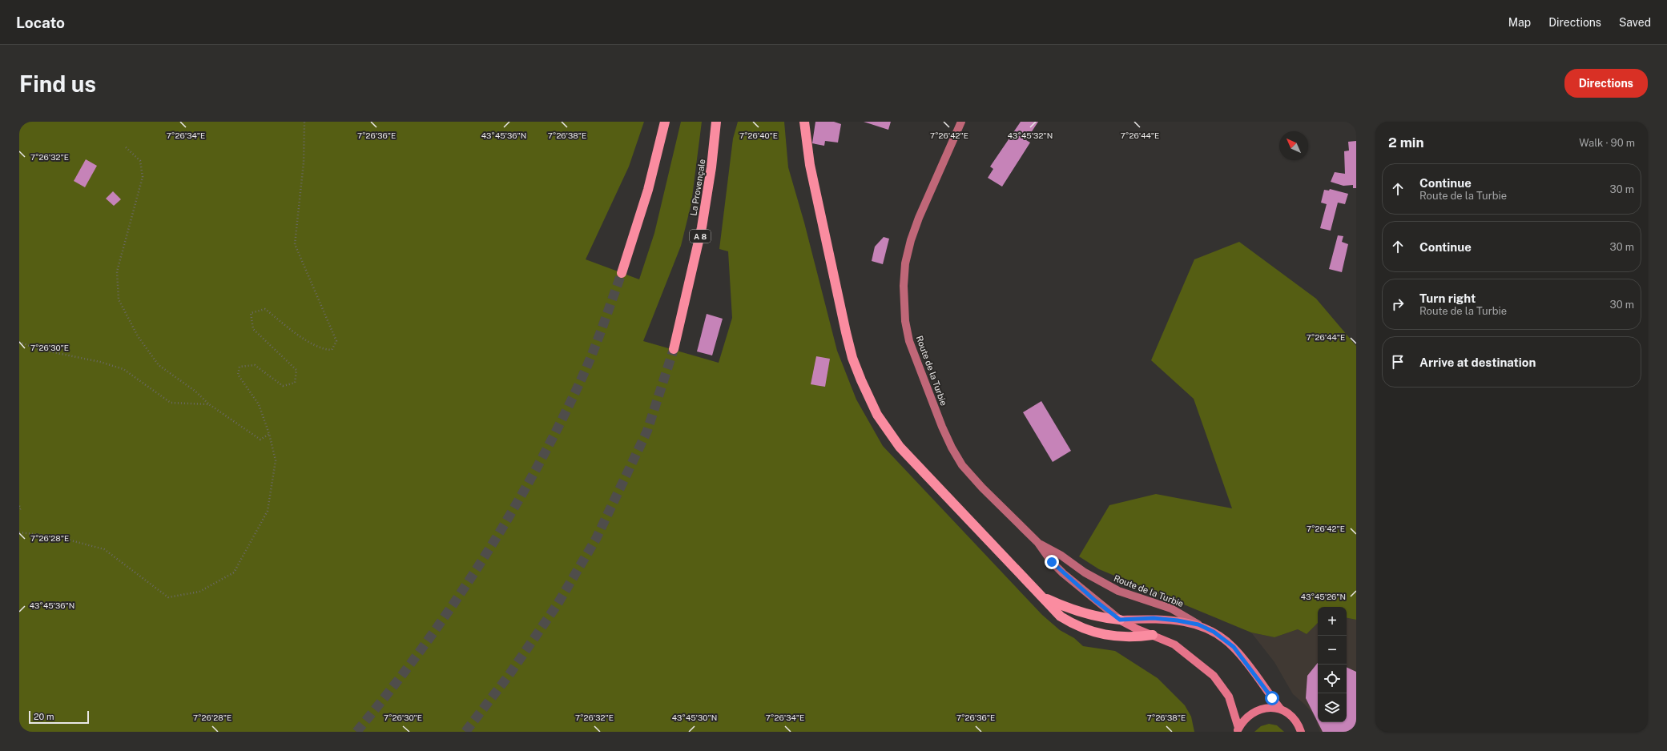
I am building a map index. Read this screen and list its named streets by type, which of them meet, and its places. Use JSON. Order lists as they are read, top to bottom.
{
  "streets": {
    "highway": ["La Provençale", "A 8"],
    "main road": ["Route de la Turbie"]
  },
  "scale_bar": "20 m",
  "north": "top left",
  "page": {
    "header": "Locato",
    "nav": ["Map", "Directions", "Saved"],
    "buttons": "Directions",
    "title": "Find us",
    "heading": ["2 min", "Walk · 90 m"],
    "list": [
      ["Continue", "Route de la Turbie", "30 m"],
      ["Continue", "30 m"],
      ["Turn right", "Route de la Turbie", "30 m"],
      "Arrive at destination"
    ],
    "map_buttons": ["+", "−"],
    "scale": "20 m"
  },
  "coordinates": [
    "7°26'34\"E",
    "7°26'38\"E",
    "7°26'44\"E",
    "7°26'36\"E",
    "7°26'40\"E",
    "7°26'42\"E",
    "43°45'32\"N",
    "43°45'36\"N",
    "7°26'32\"E",
    "7°26'30\"E",
    "7°26'28\"E",
    "43°45'26\"N",
    "43°45'30\"N"
  ]
}
